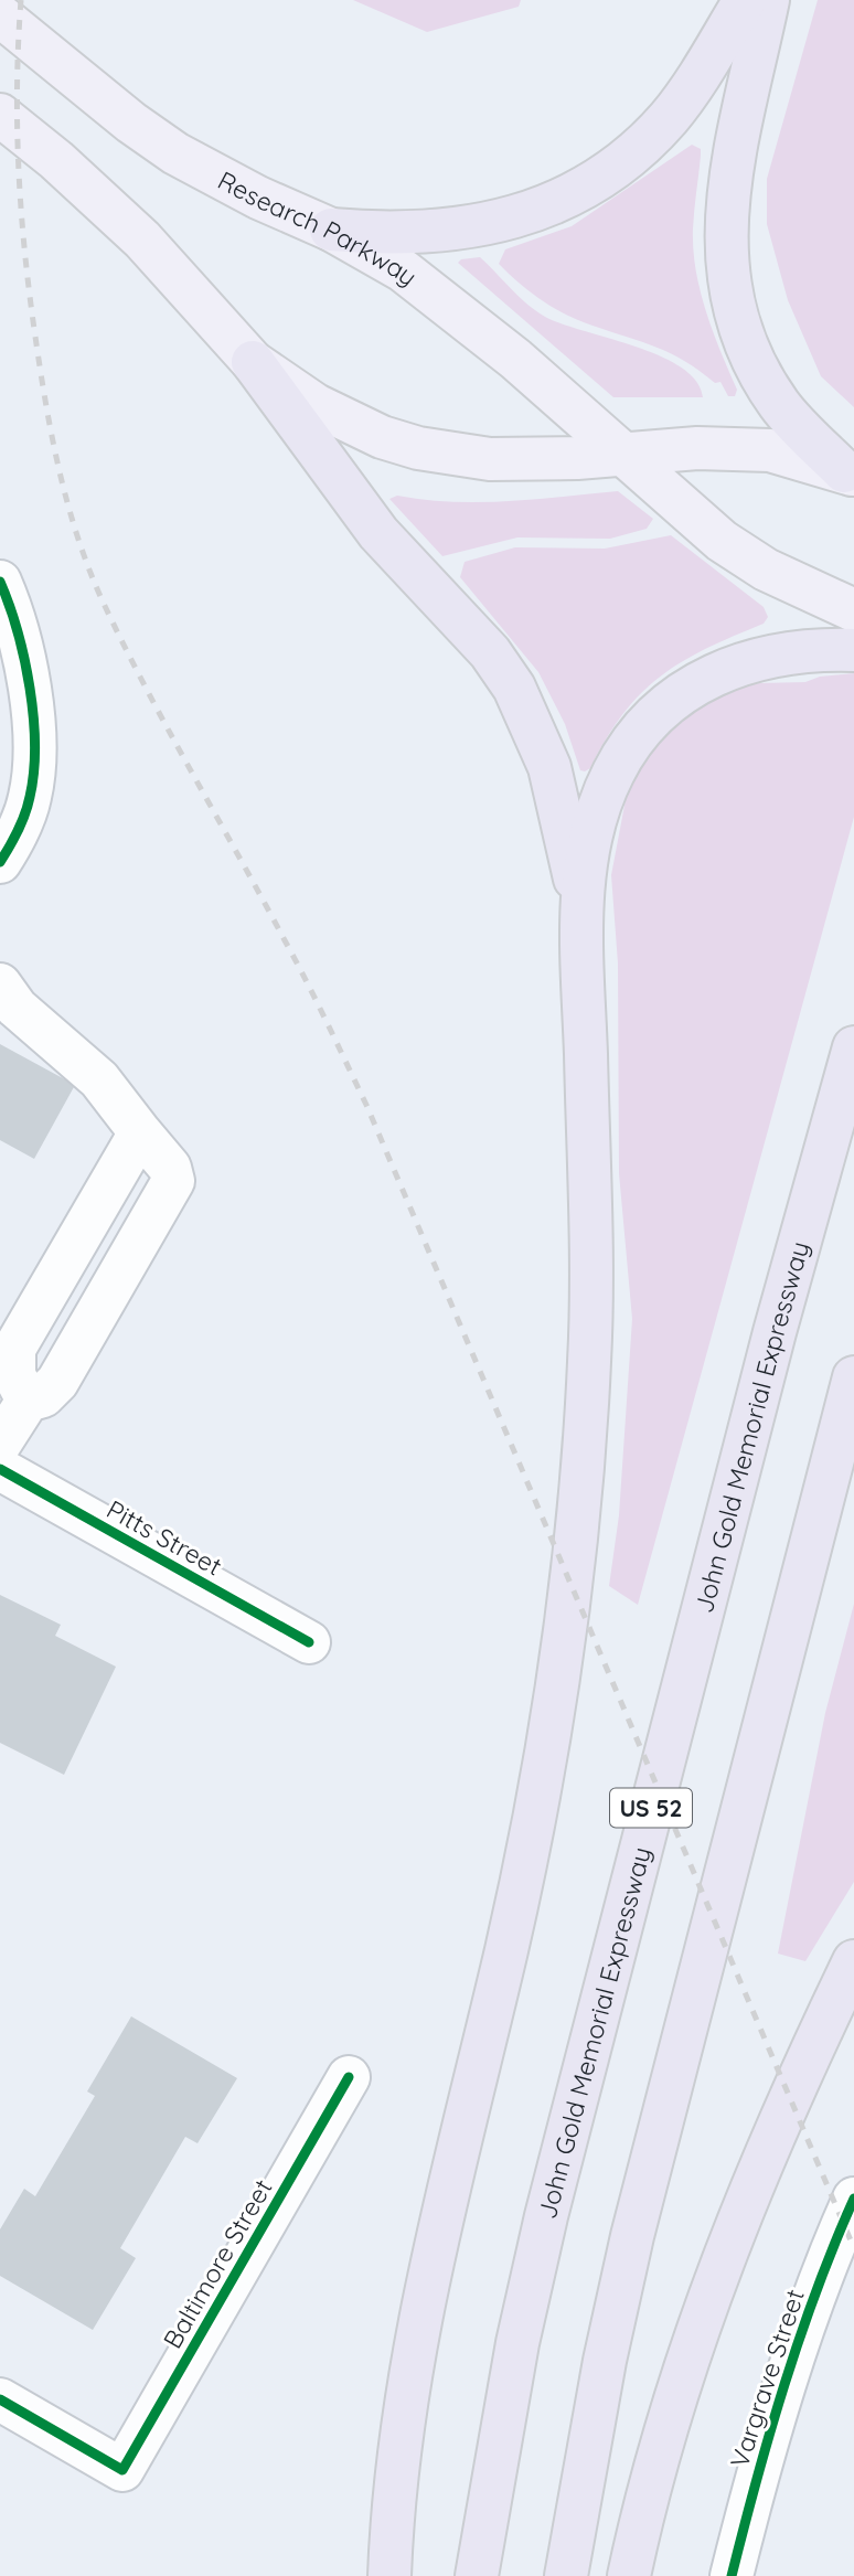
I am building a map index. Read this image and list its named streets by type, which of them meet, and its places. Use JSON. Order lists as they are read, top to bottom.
{
  "streets": {
    "highway": ["John Gold Memorial Expressway", "US 52"],
    "main road": ["Research Parkway"],
    "street": ["Pitts Street", "Baltimore Street", "Vargrave Street"]
  }
}
